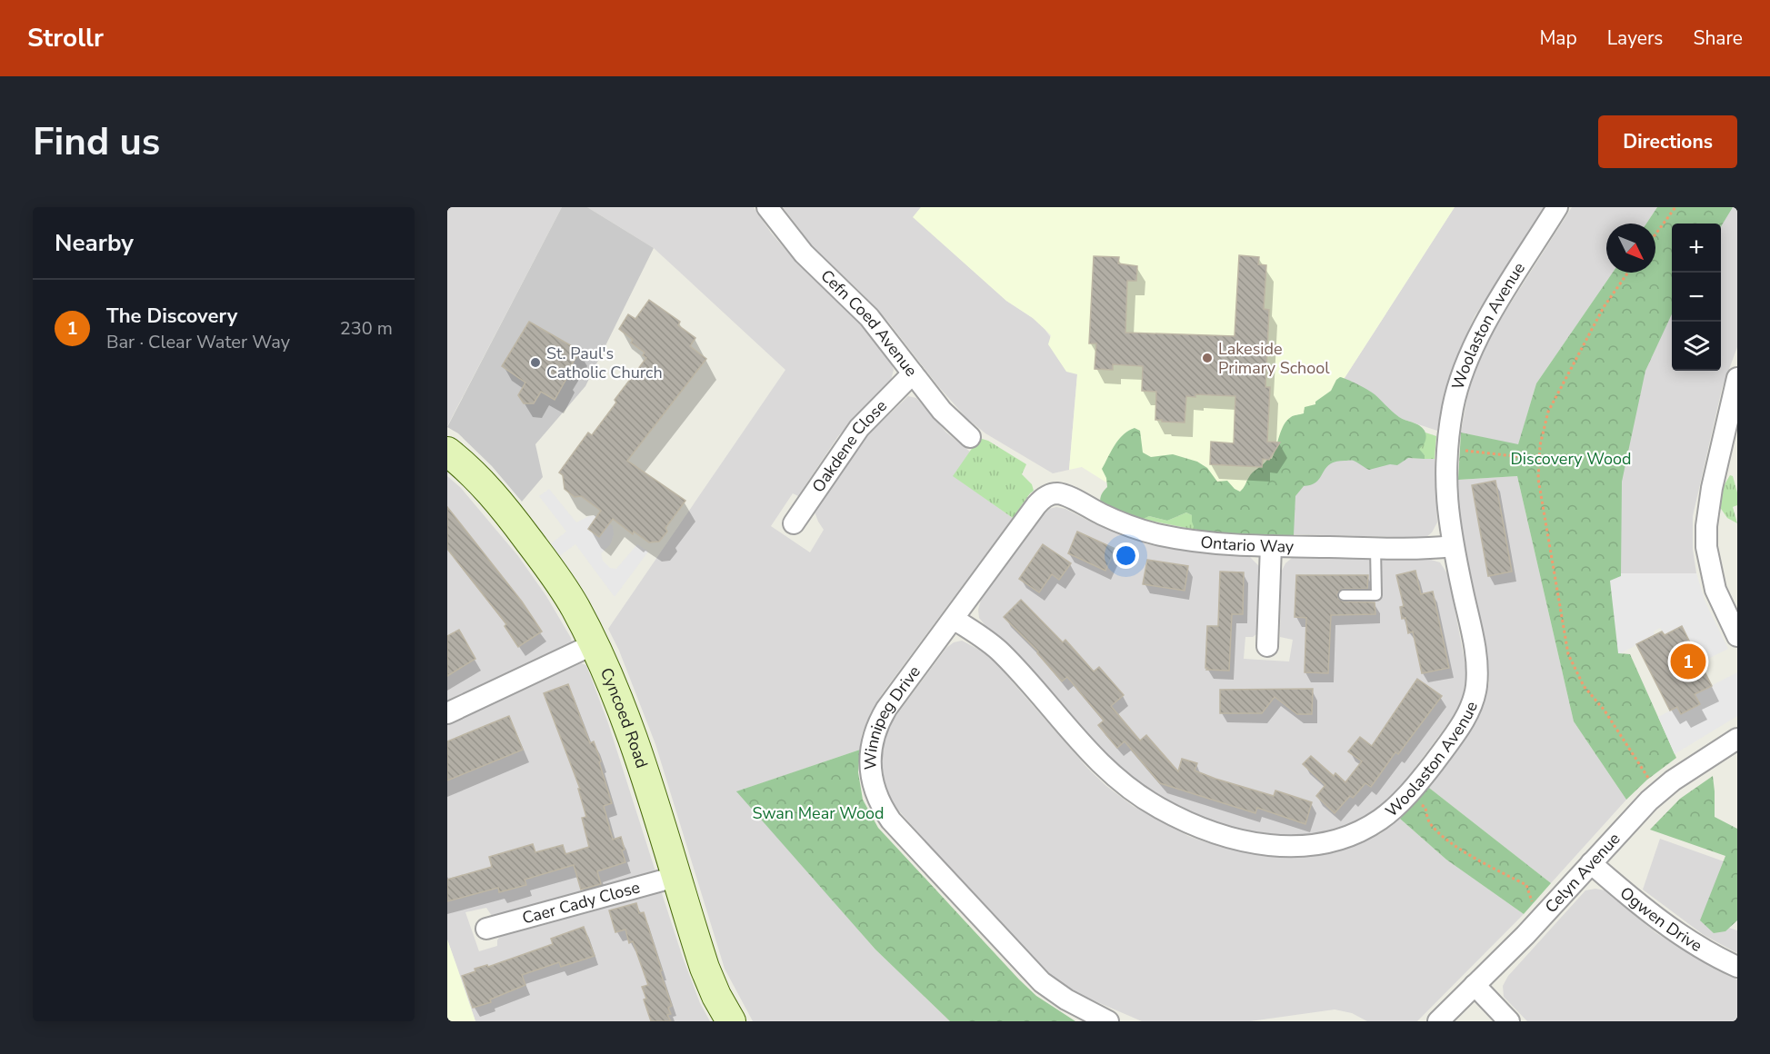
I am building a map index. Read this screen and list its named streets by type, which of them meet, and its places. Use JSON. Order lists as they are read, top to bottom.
{
  "streets": {
    "street": [
      "Cefn Coed Avenue",
      "Woolaston Avenue",
      "Oakdene Close",
      "Ontario Way",
      "Cyncoed Road",
      "Winnipeg Drive",
      "Celyn Avenue",
      "Caer Cady Close",
      "Ogwen Drive"
    ]
  },
  "crossings": [
    ["Cefn Coed Avenue", "Oakdene Close"],
    ["Woolaston Avenue", "Ontario Way"],
    ["Woolaston Avenue", "Winnipeg Drive"],
    ["Ontario Way", "Winnipeg Drive"],
    ["Cyncoed Road", "Caer Cady Close"],
    ["Celyn Avenue", "Ogwen Drive"]
  ],
  "parks": ["Discovery Wood", "Swan Mear Wood"],
  "places": ["Lakeside Primary School", "St. Paul's Catholic Church"],
  "north": "bottom right",
  "page": {
    "header": "Strollr",
    "nav": ["Map", "Layers", "Share"],
    "buttons": "Directions",
    "title": "Find us",
    "heading": "Nearby",
    "map_buttons": ["+", "−"],
    "list": [
      {
        "mark": "1",
        "name": "The Discovery",
        "note": "Bar · Clear Water Way",
        "value": "230 m"
      }
    ],
    "pins": "1"
  }
}
